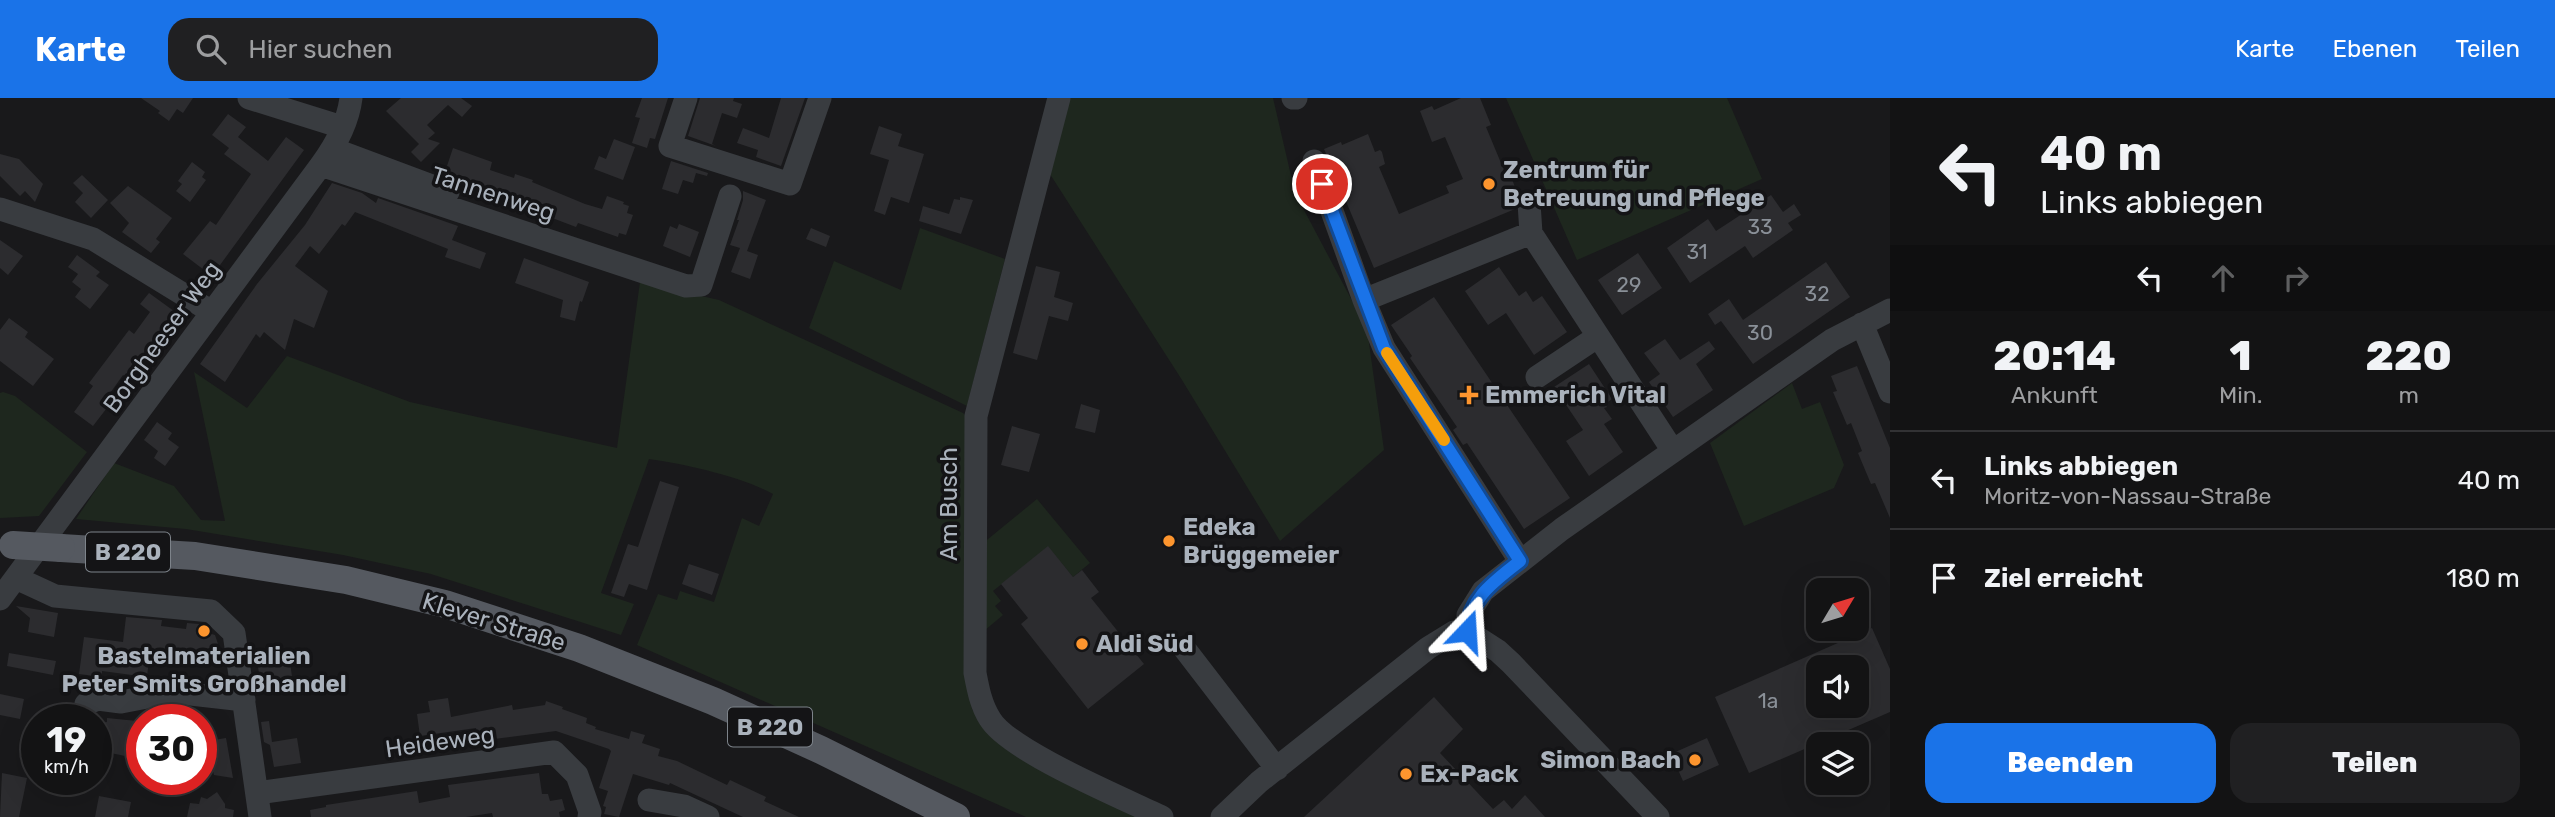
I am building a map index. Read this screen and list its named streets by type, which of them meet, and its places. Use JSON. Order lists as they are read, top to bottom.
{
  "streets": {
    "main road": ["B 220", "Klever Straße"],
    "street": [
      "Tannenweg",
      "Borgheeser Weg",
      "Am Busch",
      "Heideweg"
    ]
  },
  "crossings": [
    ["Tannenweg", "Borgheeser Weg"]
  ],
  "places": {
    "other": [
      "Zentrum für Betreuung und Pflege",
      "Edeka Brüggemeier",
      "Bastelmaterialien Peter Smits Großhandel",
      "Aldi Süd",
      "Simon Bach",
      "Ex-Pack"
    ],
    "health": ["Emmerich Vital"]
  },
  "house_numbers": [
    "33",
    "31",
    "29",
    "32",
    "30",
    "1a"
  ],
  "north": "top right",
  "page": {
    "header": "Karte",
    "search": "Hier suchen",
    "nav": ["Karte", "Ebenen", "Teilen"],
    "turn": ["40 m", "Links abbiegen"],
    "eta": [
      "20:14",
      "Ankunft",
      "1",
      "Min.",
      "220",
      "m"
    ],
    "list": [
      {
        "name": "Links abbiegen",
        "note": "Moritz-von-Nassau-Straße",
        "value": "40 m"
      },
      {
        "name": "Ziel erreicht",
        "value": "180 m"
      }
    ],
    "speed": "19 km/h",
    "limit": "30",
    "buttons": ["Beenden", "Teilen"]
  }
}
